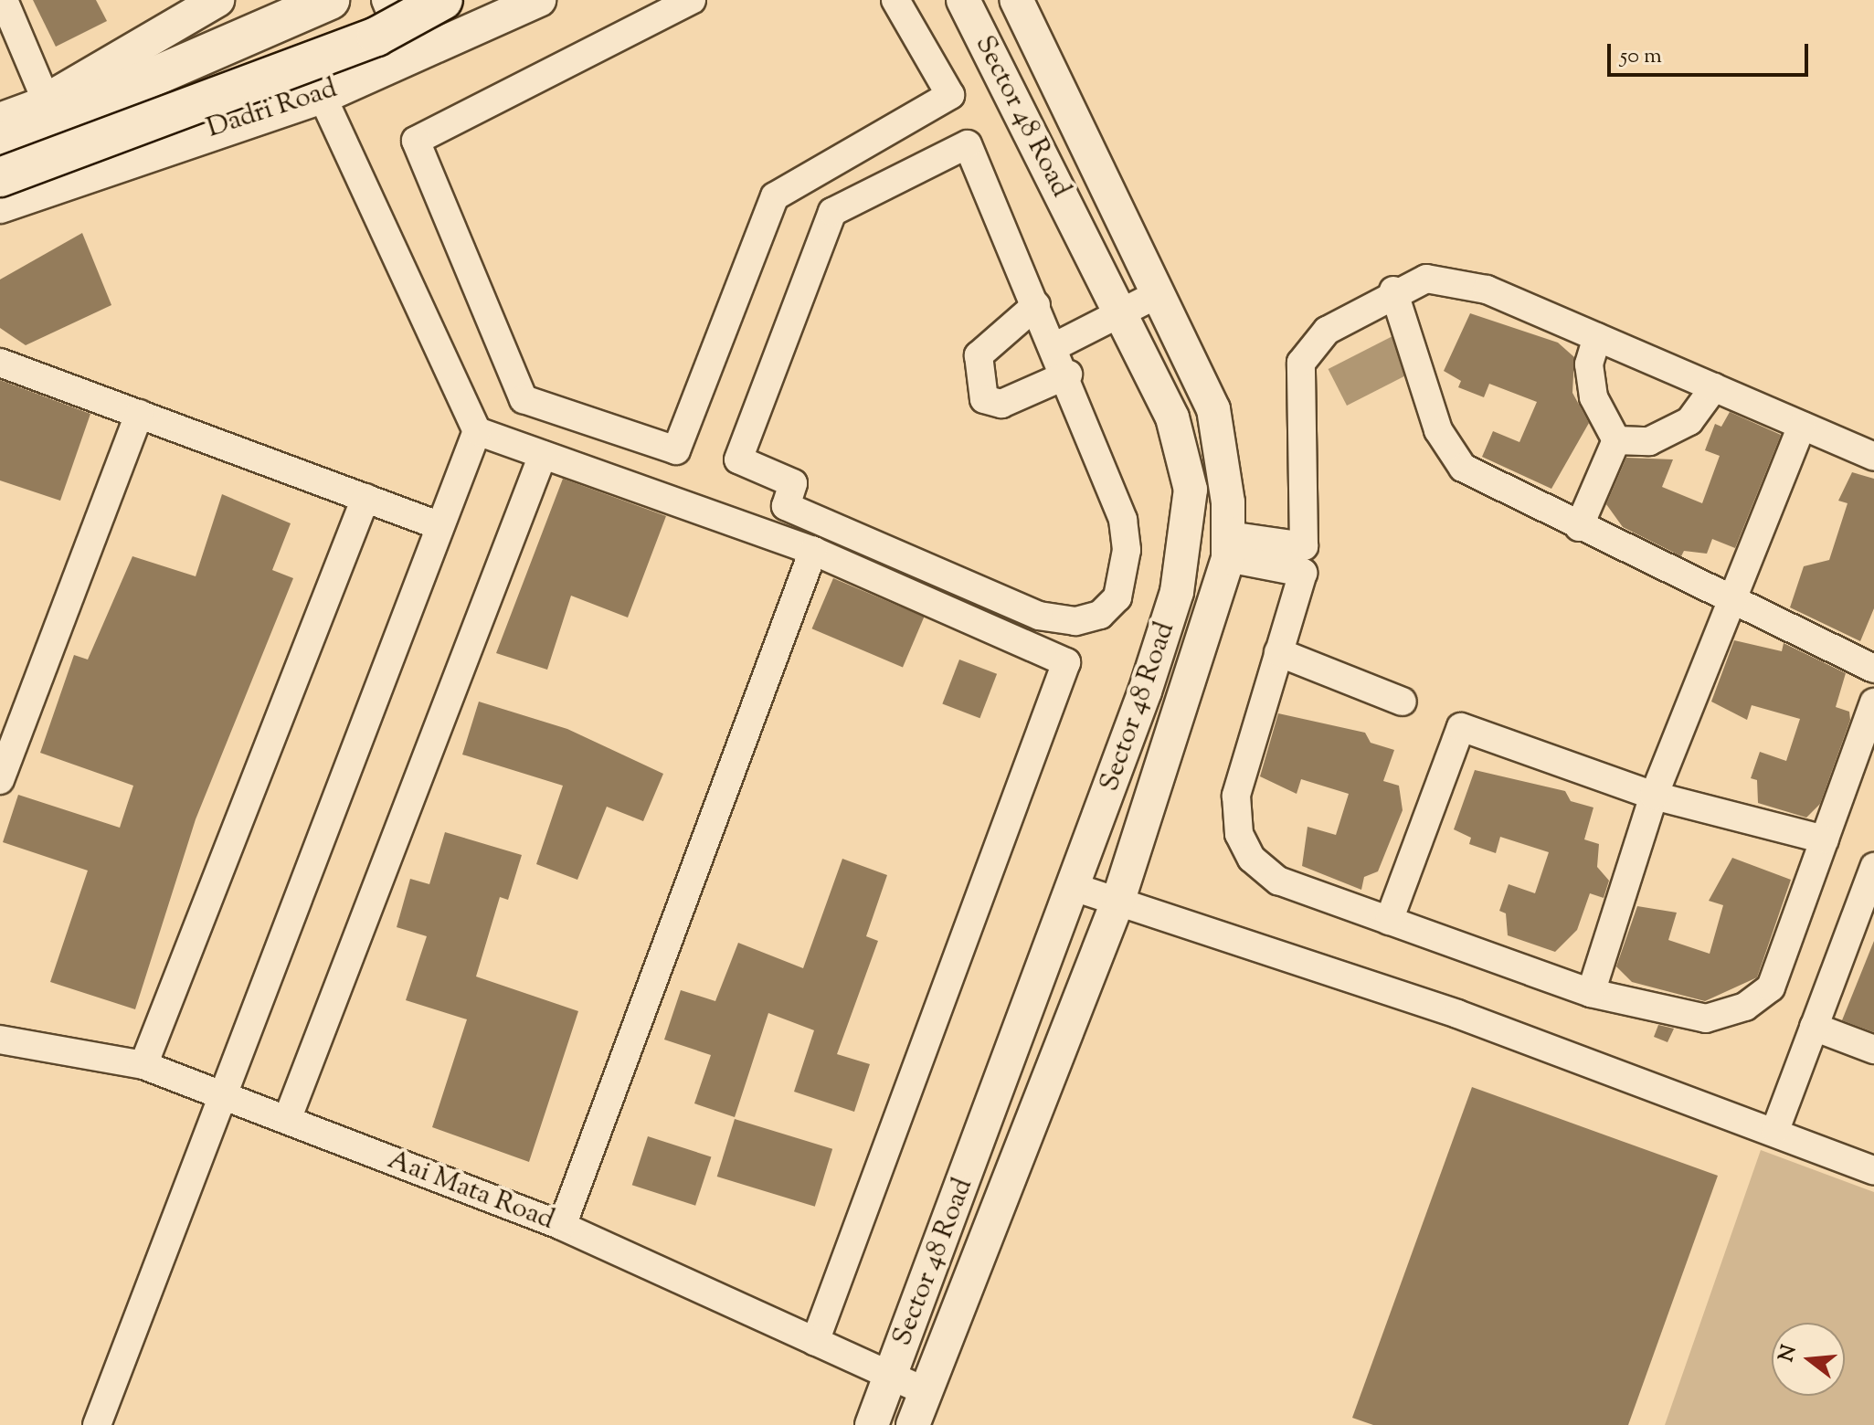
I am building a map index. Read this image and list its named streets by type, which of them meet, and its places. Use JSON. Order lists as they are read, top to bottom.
{
  "streets": {
    "street": ["Dadri Road", "Sector 48 Road", "Aai Mata Road"]
  },
  "crossings": [
    ["Sector 48 Road", "Aai Mata Road"]
  ],
  "scale_bar": "50 m",
  "north": "left"
}
